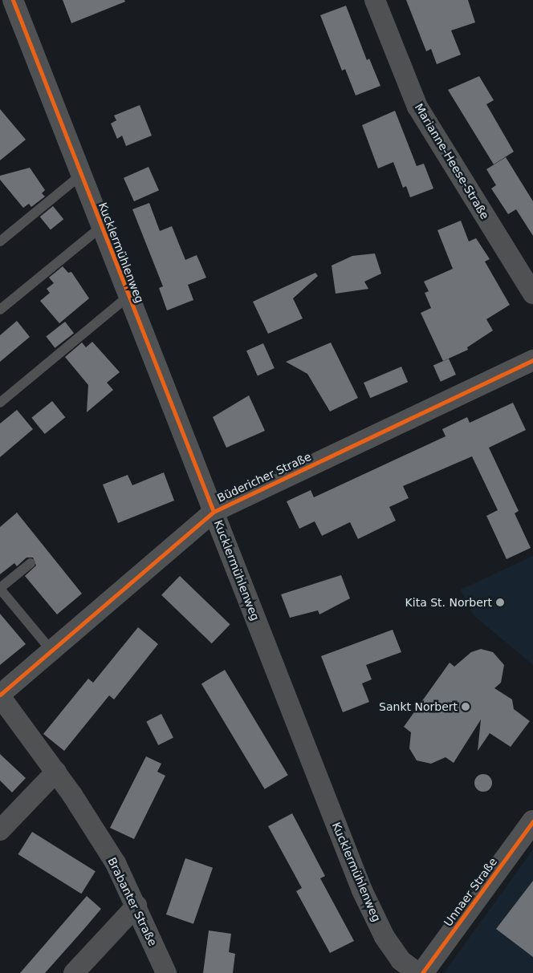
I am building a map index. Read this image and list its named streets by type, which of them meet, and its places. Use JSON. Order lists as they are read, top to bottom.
{
  "streets": {
    "street": [
      "Marianne-Heese-Straße",
      "Kucklermühlenweg",
      "Büdericher Straße",
      "Unnaer Straße",
      "Brabanter Straße"
    ]
  },
  "crossings": [
    ["Kucklermühlenweg", "Büdericher Straße"],
    ["Büdericher Straße", "Brabanter Straße"]
  ],
  "places": ["Kita St. Norbert", "Sankt Norbert"]
}
